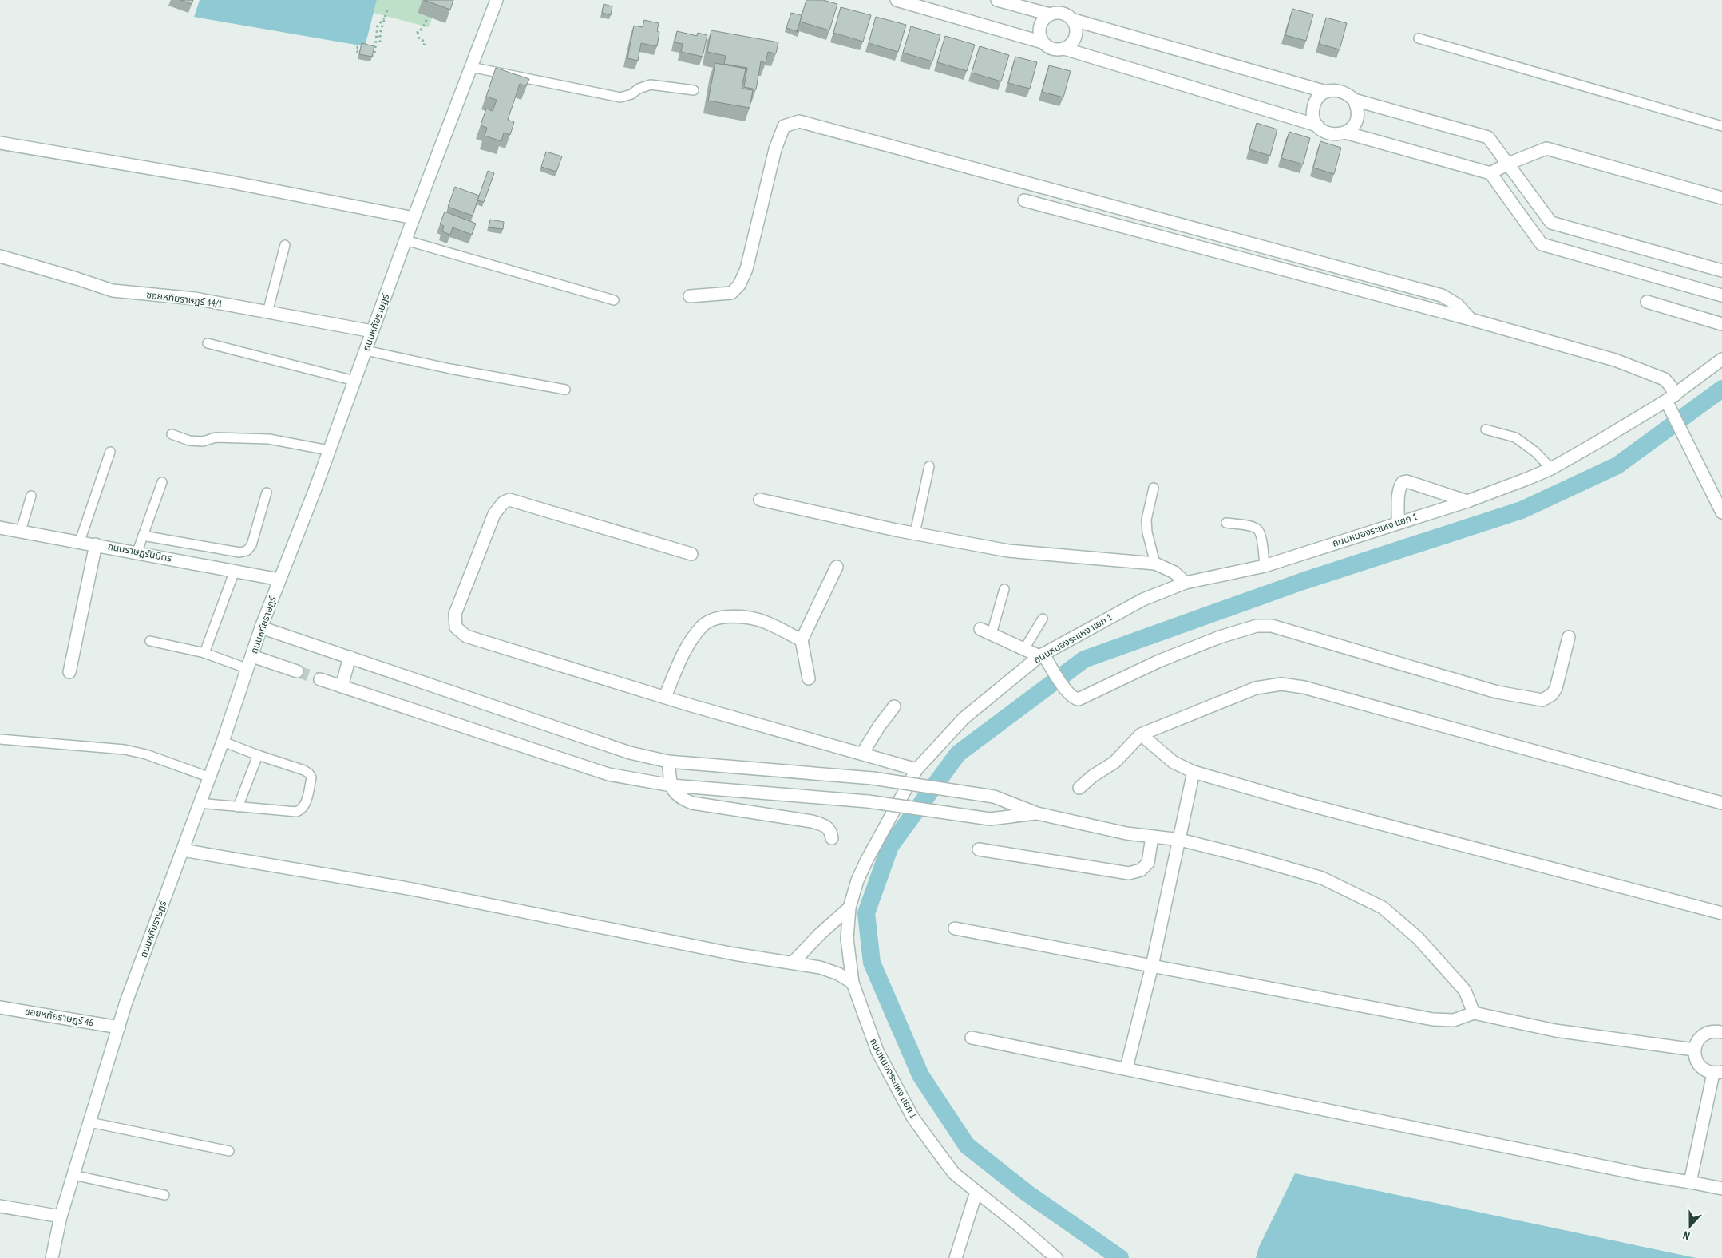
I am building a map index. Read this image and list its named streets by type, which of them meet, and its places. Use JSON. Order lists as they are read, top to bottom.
{
  "streets": {
    "street": [
      "ซอยหทัยราษฎร์ 44/1",
      "ถนนหทัยราษฎร์",
      "ถนนหนองระแหง แยก 1",
      "ถนนราษฎร์นิมิตร",
      "ซอยหทัยราษฎร์ 46"
    ]
  },
  "crossings": [
    ["ซอยหทัยราษฎร์ 44/1", "ถนนหทัยราษฎร์"],
    ["ถนนหทัยราษฎร์", "ถนนราษฎร์นิมิตร"],
    ["ถนนหทัยราษฎร์", "ซอยหทัยราษฎร์ 46"]
  ],
  "north": "bottom"
}
